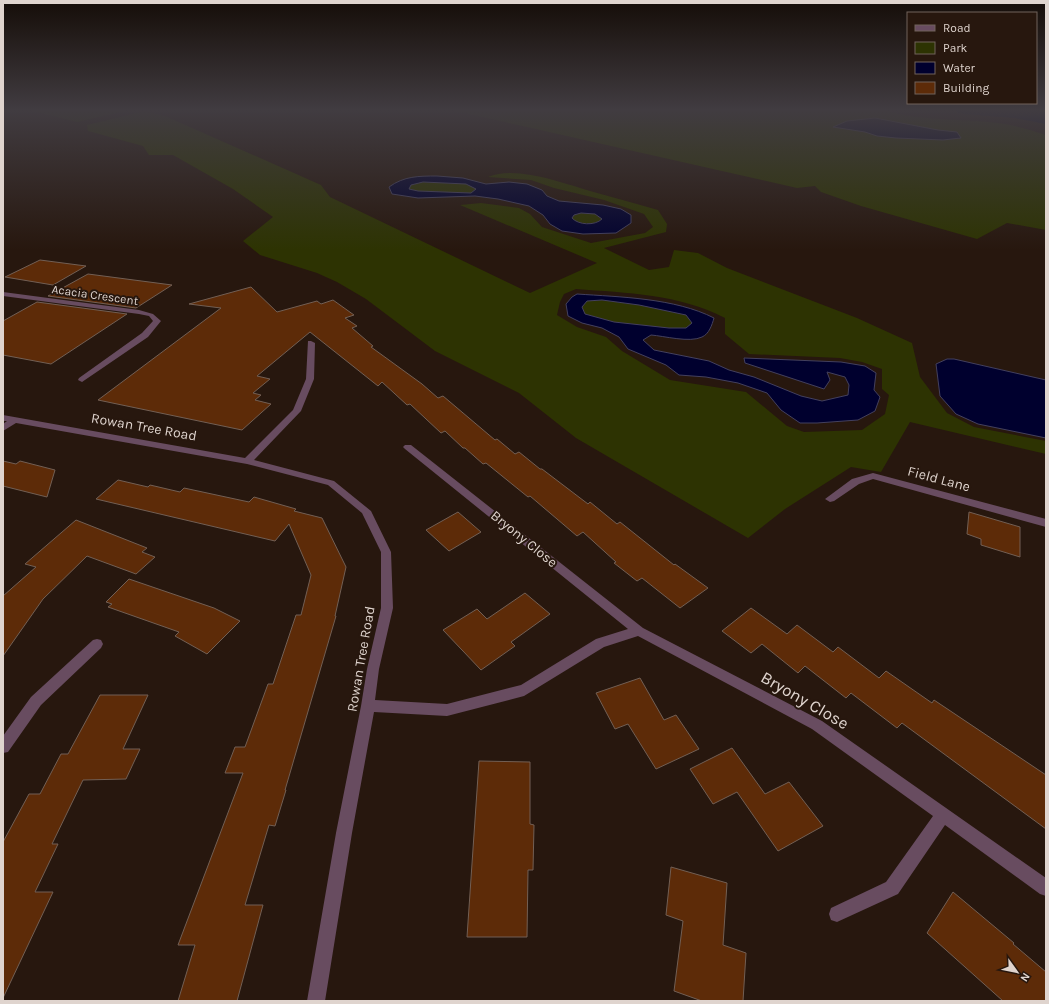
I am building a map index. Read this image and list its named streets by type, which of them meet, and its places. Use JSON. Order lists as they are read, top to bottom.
{
  "streets": {
    "street": [
      "Acacia Crescent",
      "Rowan Tree Road",
      "Field Lane",
      "Bryony Close"
    ]
  },
  "legend": [
    "Road",
    "Park",
    "Water",
    "Building"
  ],
  "north": "bottom right"
}
